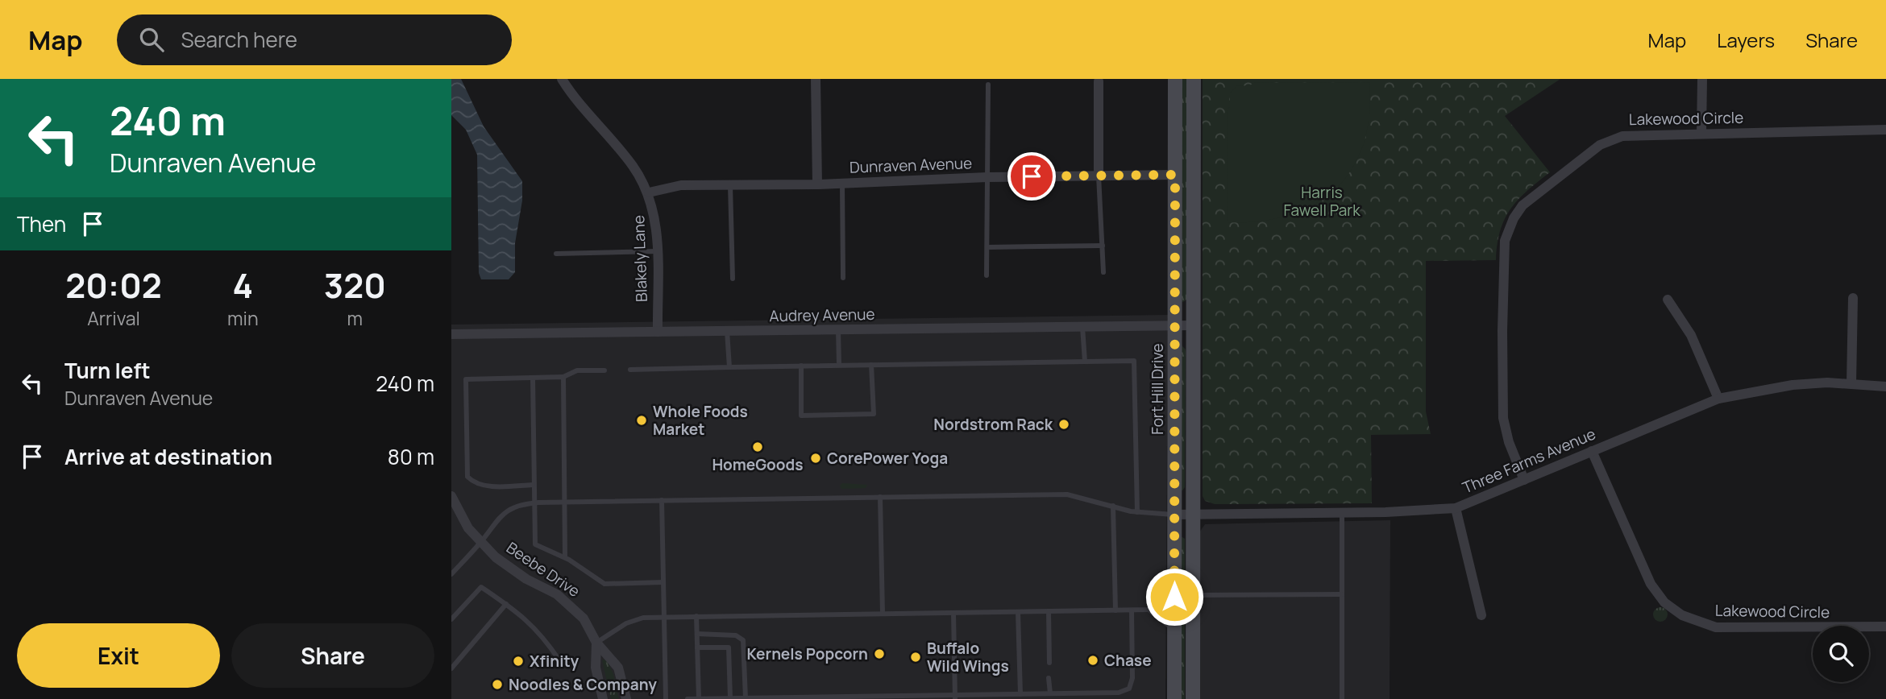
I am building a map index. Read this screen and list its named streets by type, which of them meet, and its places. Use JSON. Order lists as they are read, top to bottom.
{
  "streets": {
    "street": [
      "Lakewood Circle",
      "Dunraven Avenue",
      "Blakely Lane",
      "Audrey Avenue",
      "Fort Hill Drive",
      "Three Farms Avenue",
      "Beebe Drive"
    ]
  },
  "crossings": [
    ["Lakewood Circle", "Three Farms Avenue"],
    ["Dunraven Avenue", "Blakely Lane"],
    ["Dunraven Avenue", "Fort Hill Drive"],
    ["Blakely Lane", "Audrey Avenue"],
    ["Audrey Avenue", "Fort Hill Drive"],
    ["Fort Hill Drive", "Three Farms Avenue"]
  ],
  "parks": ["Harris Fawell Park"],
  "places": [
    "Whole Foods Market",
    "Nordstrom Rack",
    "HomeGoods",
    "CorePower Yoga",
    "Kernels Popcorn",
    "Buffalo Wild Wings",
    "Chase",
    "Xfinity",
    "Noodles & Company"
  ],
  "page": {
    "header": "Map",
    "search": "Search here",
    "nav": ["Map", "Layers", "Share"],
    "turn": ["240 m", "Dunraven Avenue"],
    "then": "Then",
    "eta": [
      "20:02",
      "Arrival",
      "4",
      "min",
      "320",
      "m"
    ],
    "list": [
      {
        "name": "Turn left",
        "note": "Dunraven Avenue",
        "value": "240 m"
      },
      {
        "name": "Arrive at destination",
        "value": "80 m"
      }
    ],
    "buttons": ["Exit", "Share"]
  }
}
